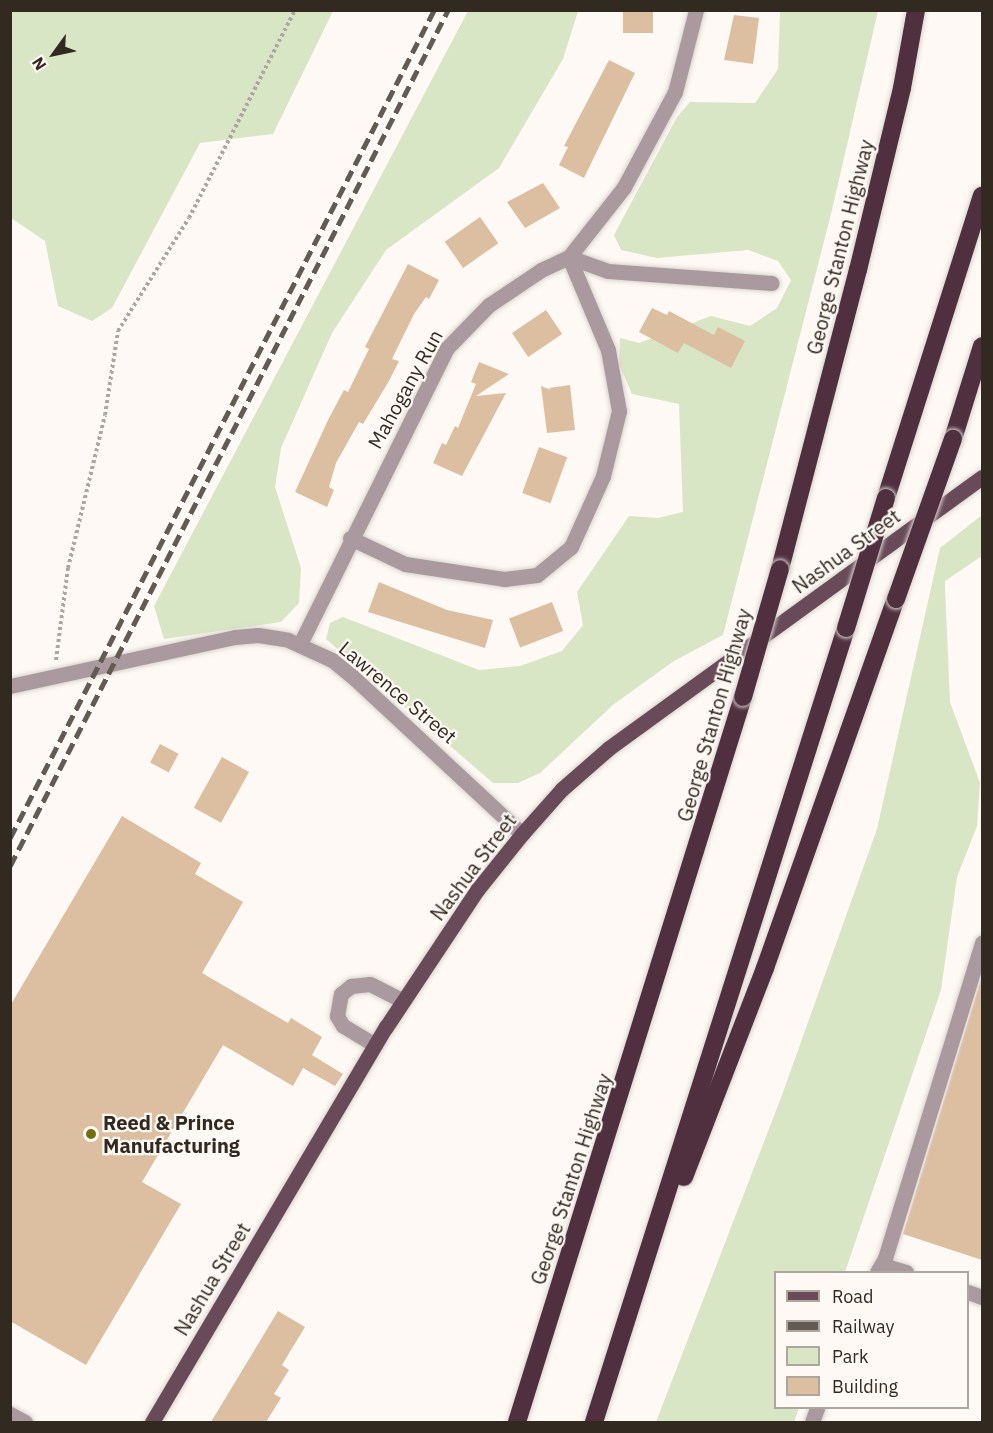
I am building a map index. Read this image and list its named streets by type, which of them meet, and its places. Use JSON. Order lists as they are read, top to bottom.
{
  "streets": {
    "highway": ["George Stanton Highway"],
    "main road": ["Nashua Street"],
    "street": ["Mahogany Run", "Lawrence Street"]
  },
  "crossings": [
    ["Mahogany Run", "Lawrence Street"],
    ["Nashua Street", "Lawrence Street"]
  ],
  "places": ["Reed & Prince Manufacturing"],
  "legend": [
    "Road",
    "Railway",
    "Park",
    "Building"
  ],
  "north": "bottom left"
}
